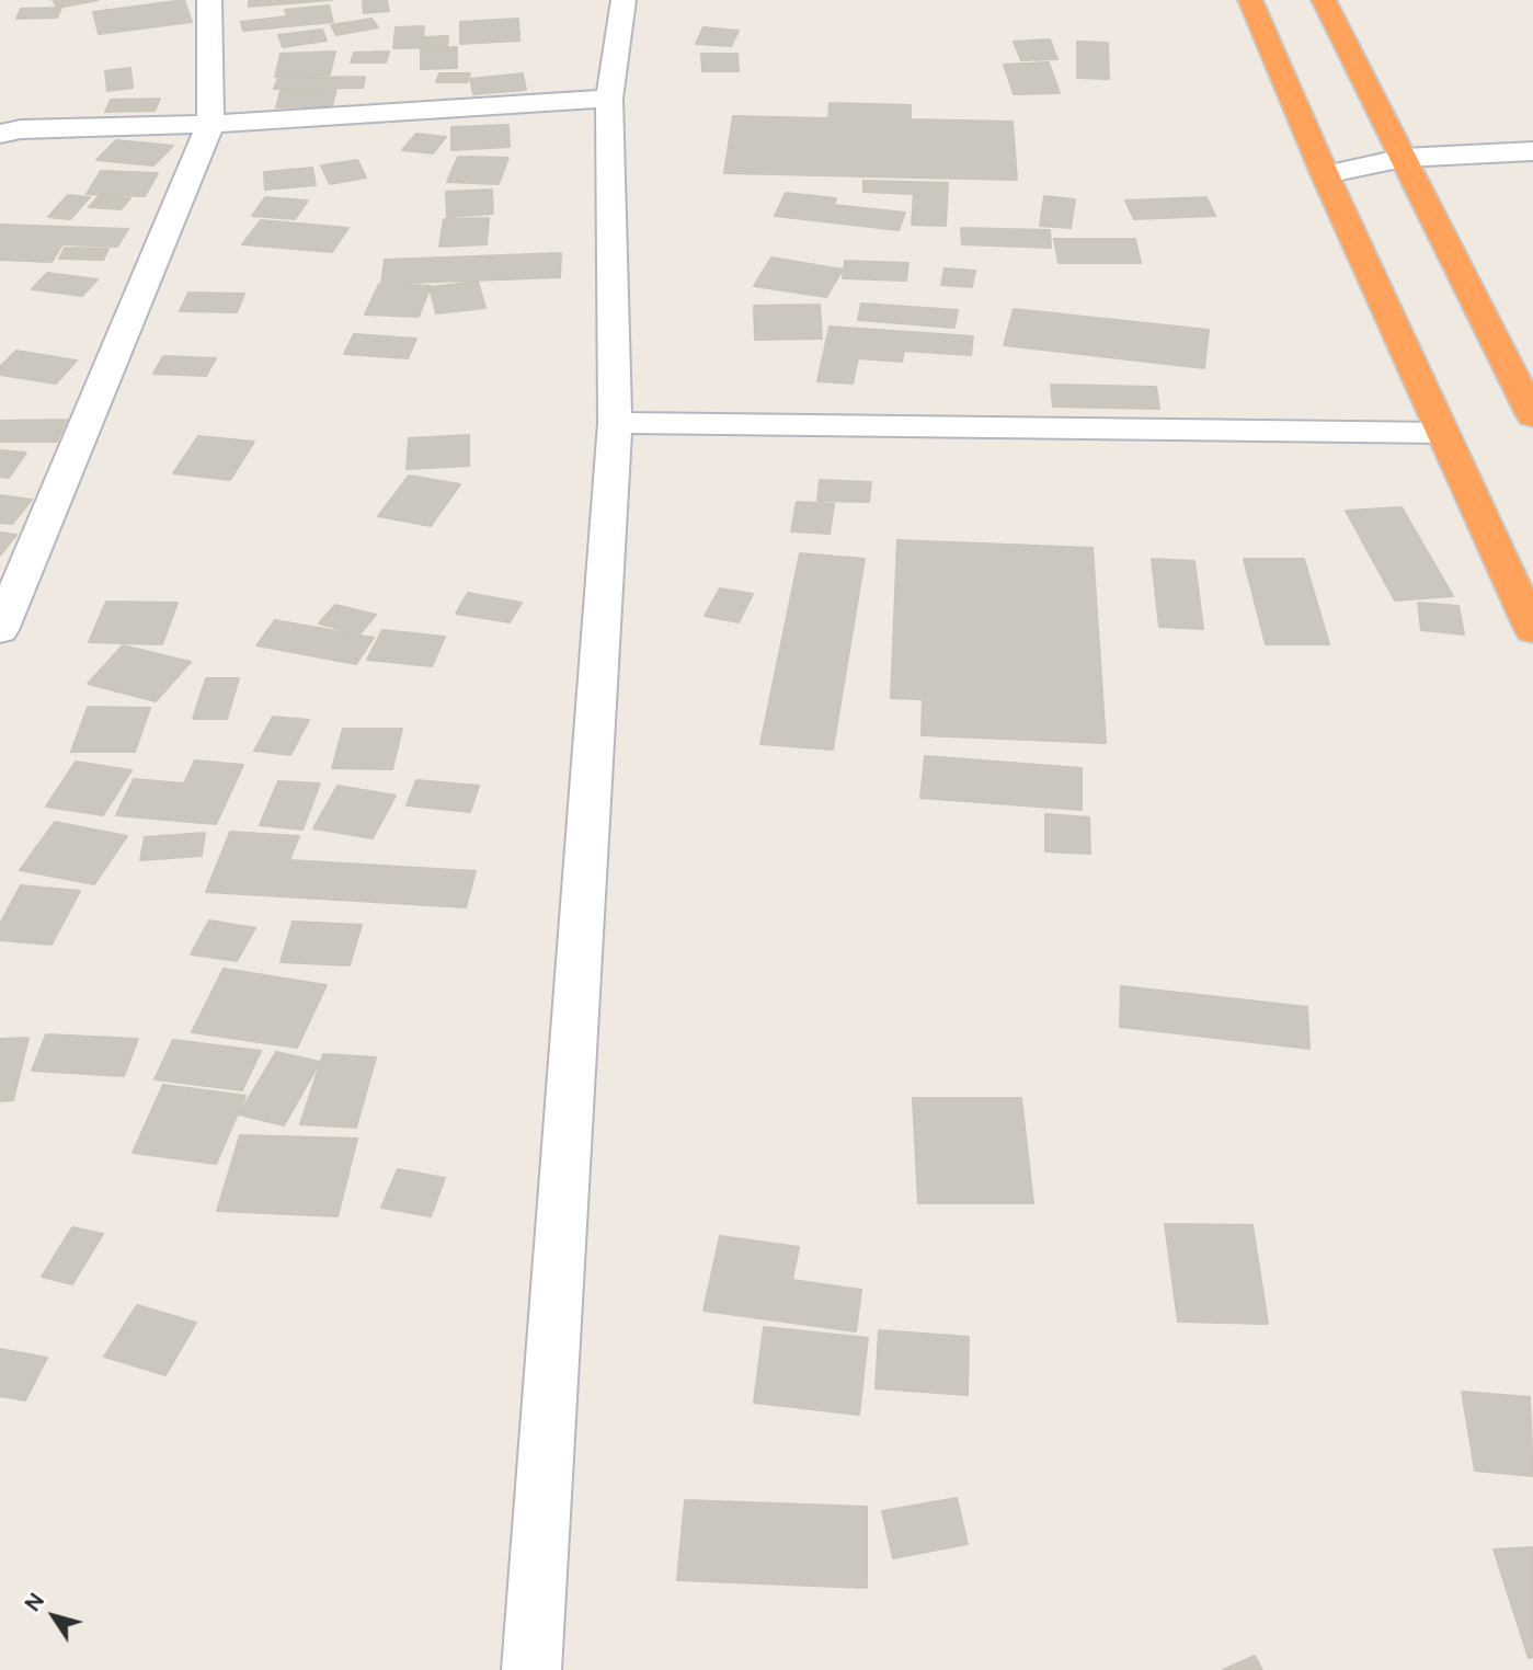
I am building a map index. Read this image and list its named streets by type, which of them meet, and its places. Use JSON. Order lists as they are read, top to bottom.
{
  "north": "top left"
}
